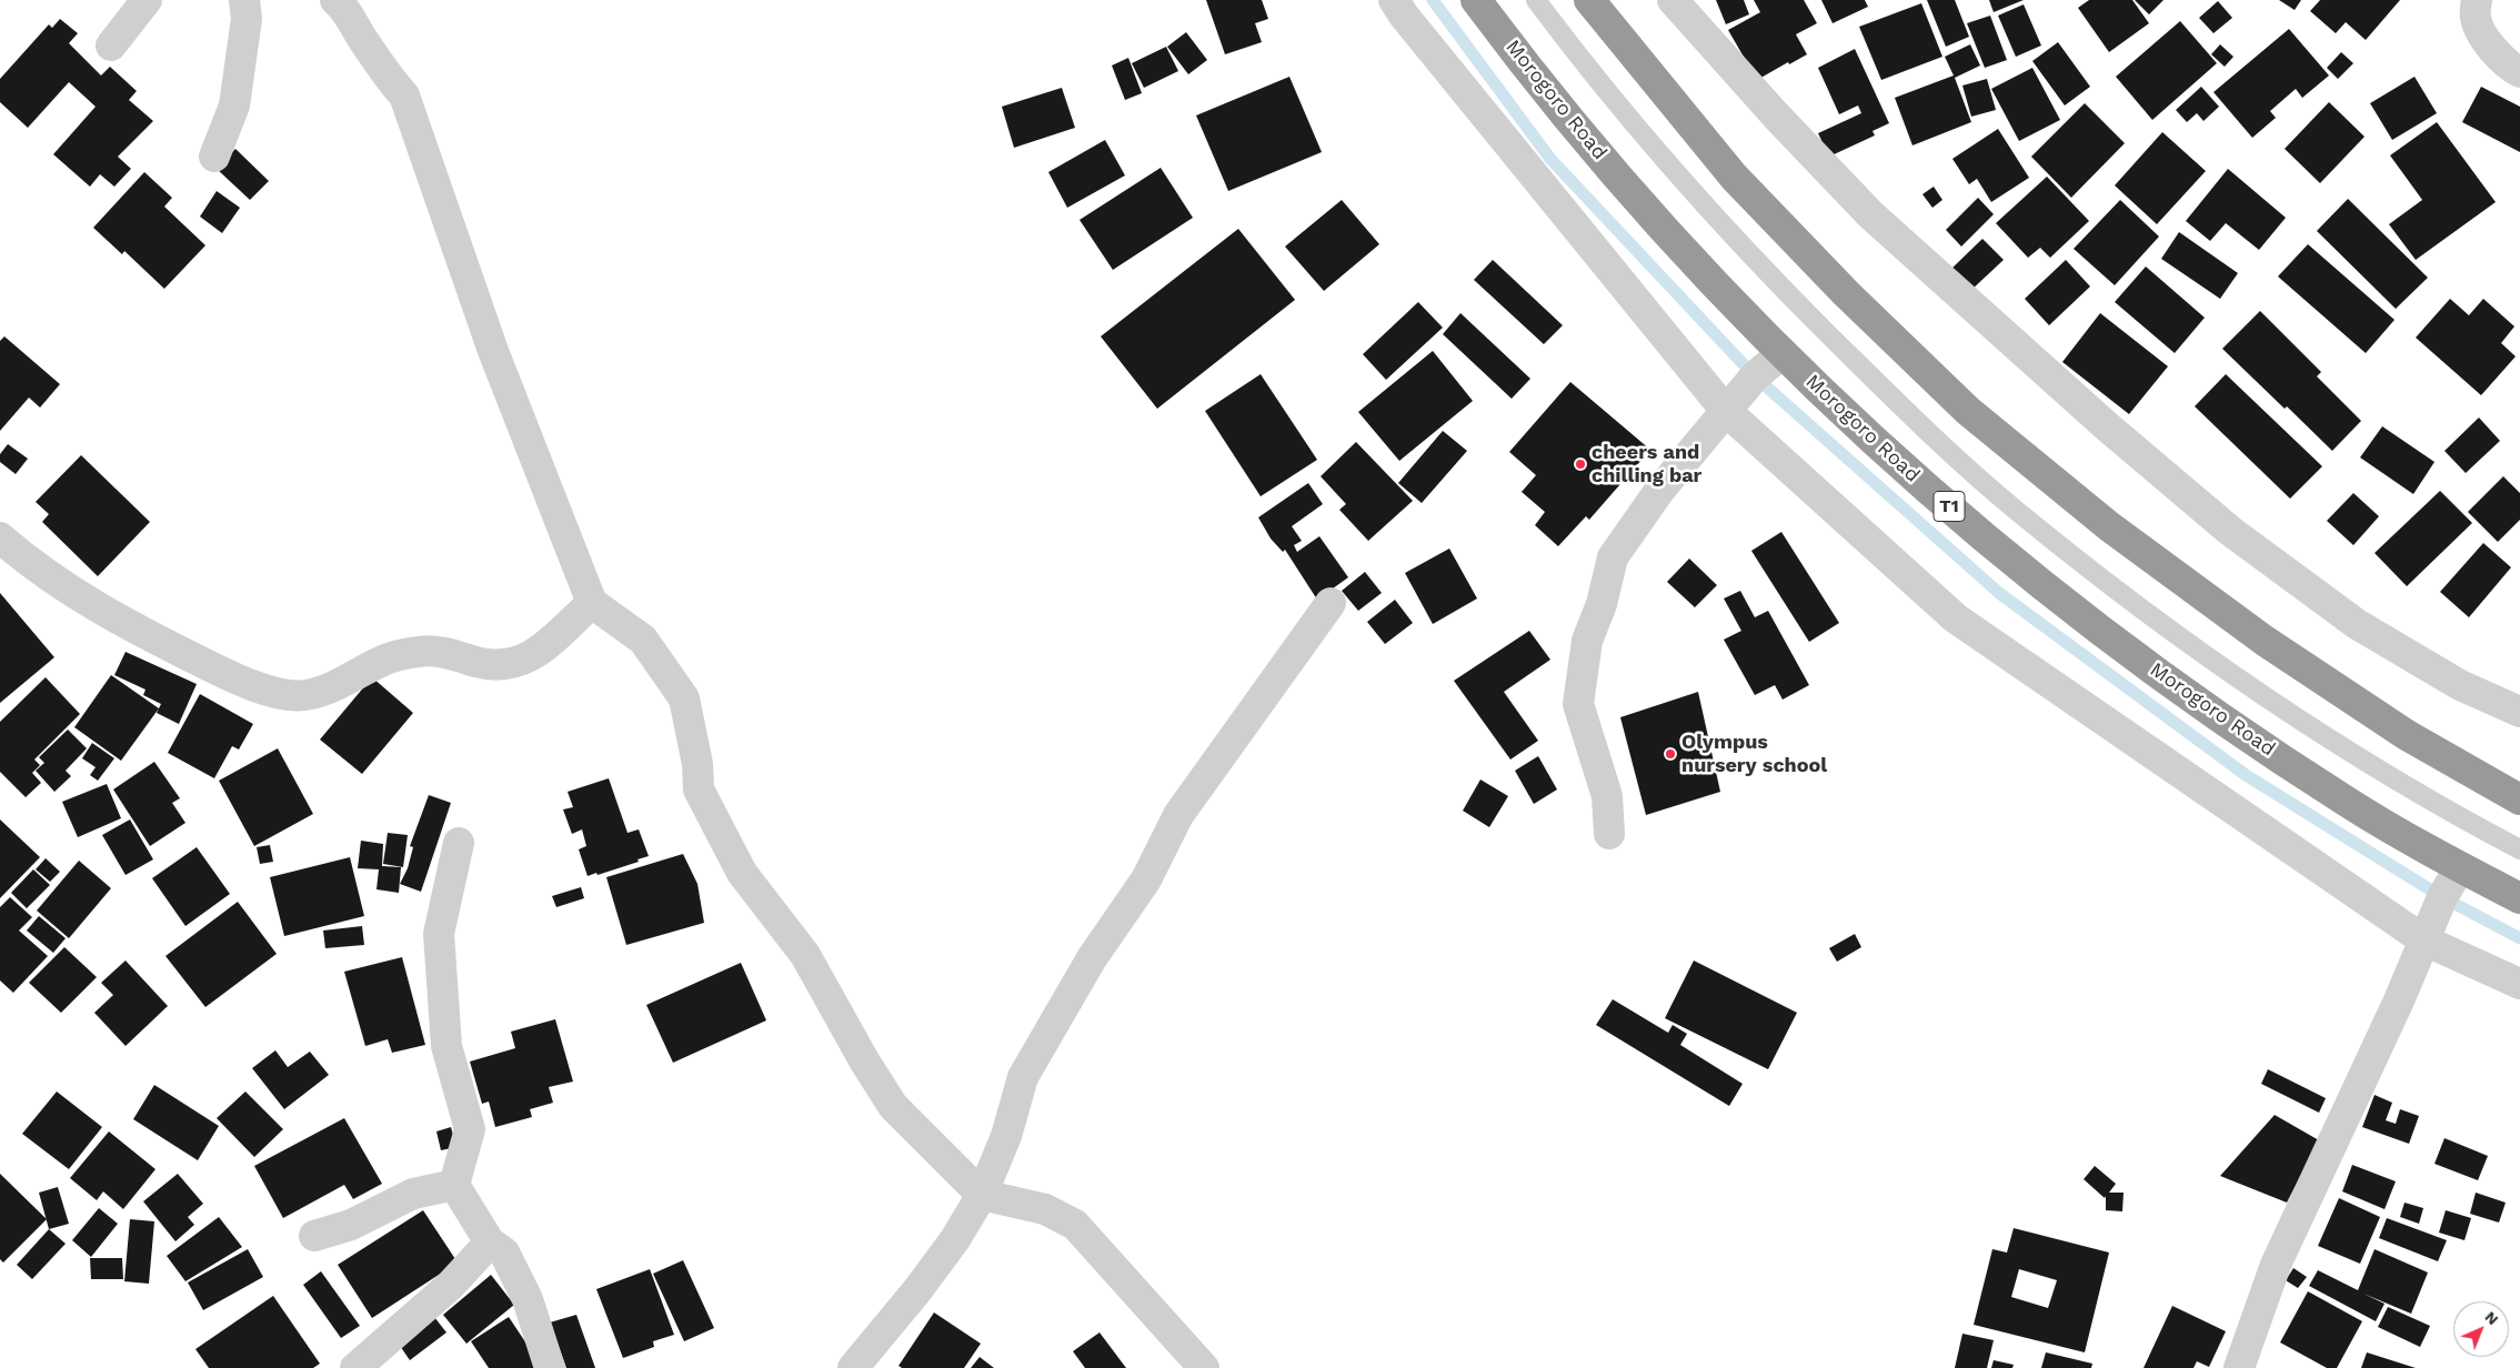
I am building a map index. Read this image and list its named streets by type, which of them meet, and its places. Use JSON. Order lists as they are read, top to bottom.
{
  "streets": {
    "highway": ["Morogoro Road", "T1"]
  },
  "places": ["cheers and chilling bar", "Olympus nursery school"],
  "north": "top right"
}
